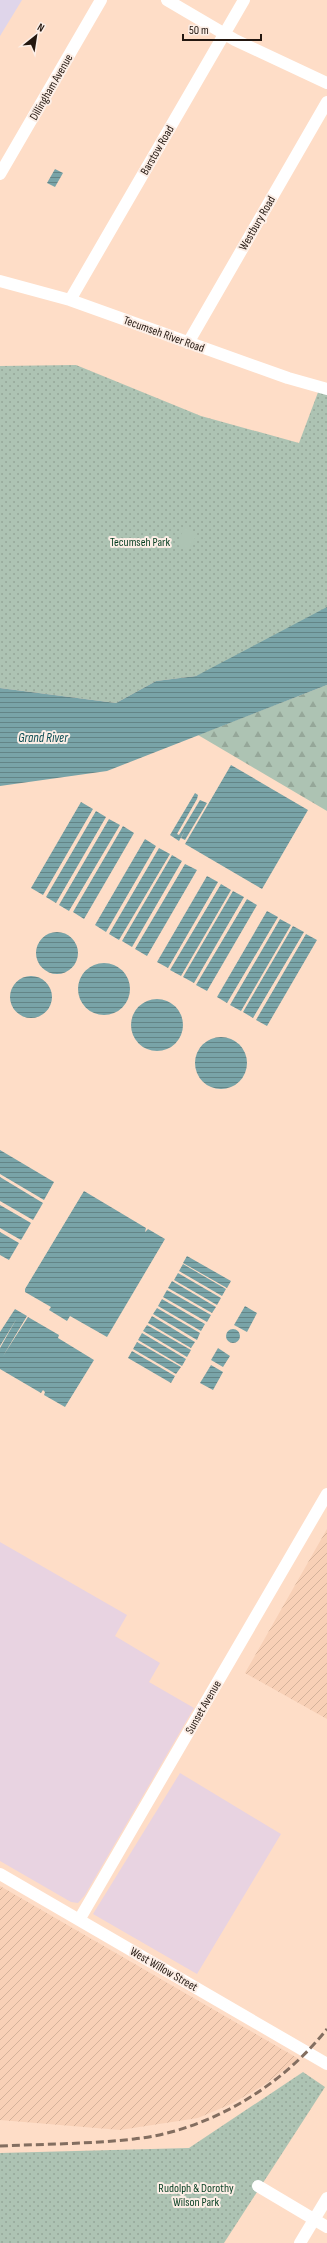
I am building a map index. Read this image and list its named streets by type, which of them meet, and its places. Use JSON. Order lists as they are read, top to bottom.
{
  "streets": {
    "street": [
      "Dillingham Avenue",
      "Barstow Road",
      "Westbury Road",
      "Tecumseh River Road",
      "Sunset Avenue",
      "West Willow Street"
    ]
  },
  "crossings": [
    ["Barstow Road", "Tecumseh River Road"],
    ["Westbury Road", "Tecumseh River Road"],
    ["Sunset Avenue", "West Willow Street"]
  ],
  "water": ["Grand River"],
  "parks": ["Tecumseh Park", "Rudolph & Dorothy Wilson Park"],
  "scale_bar": "50 m",
  "north": "top right"
}
